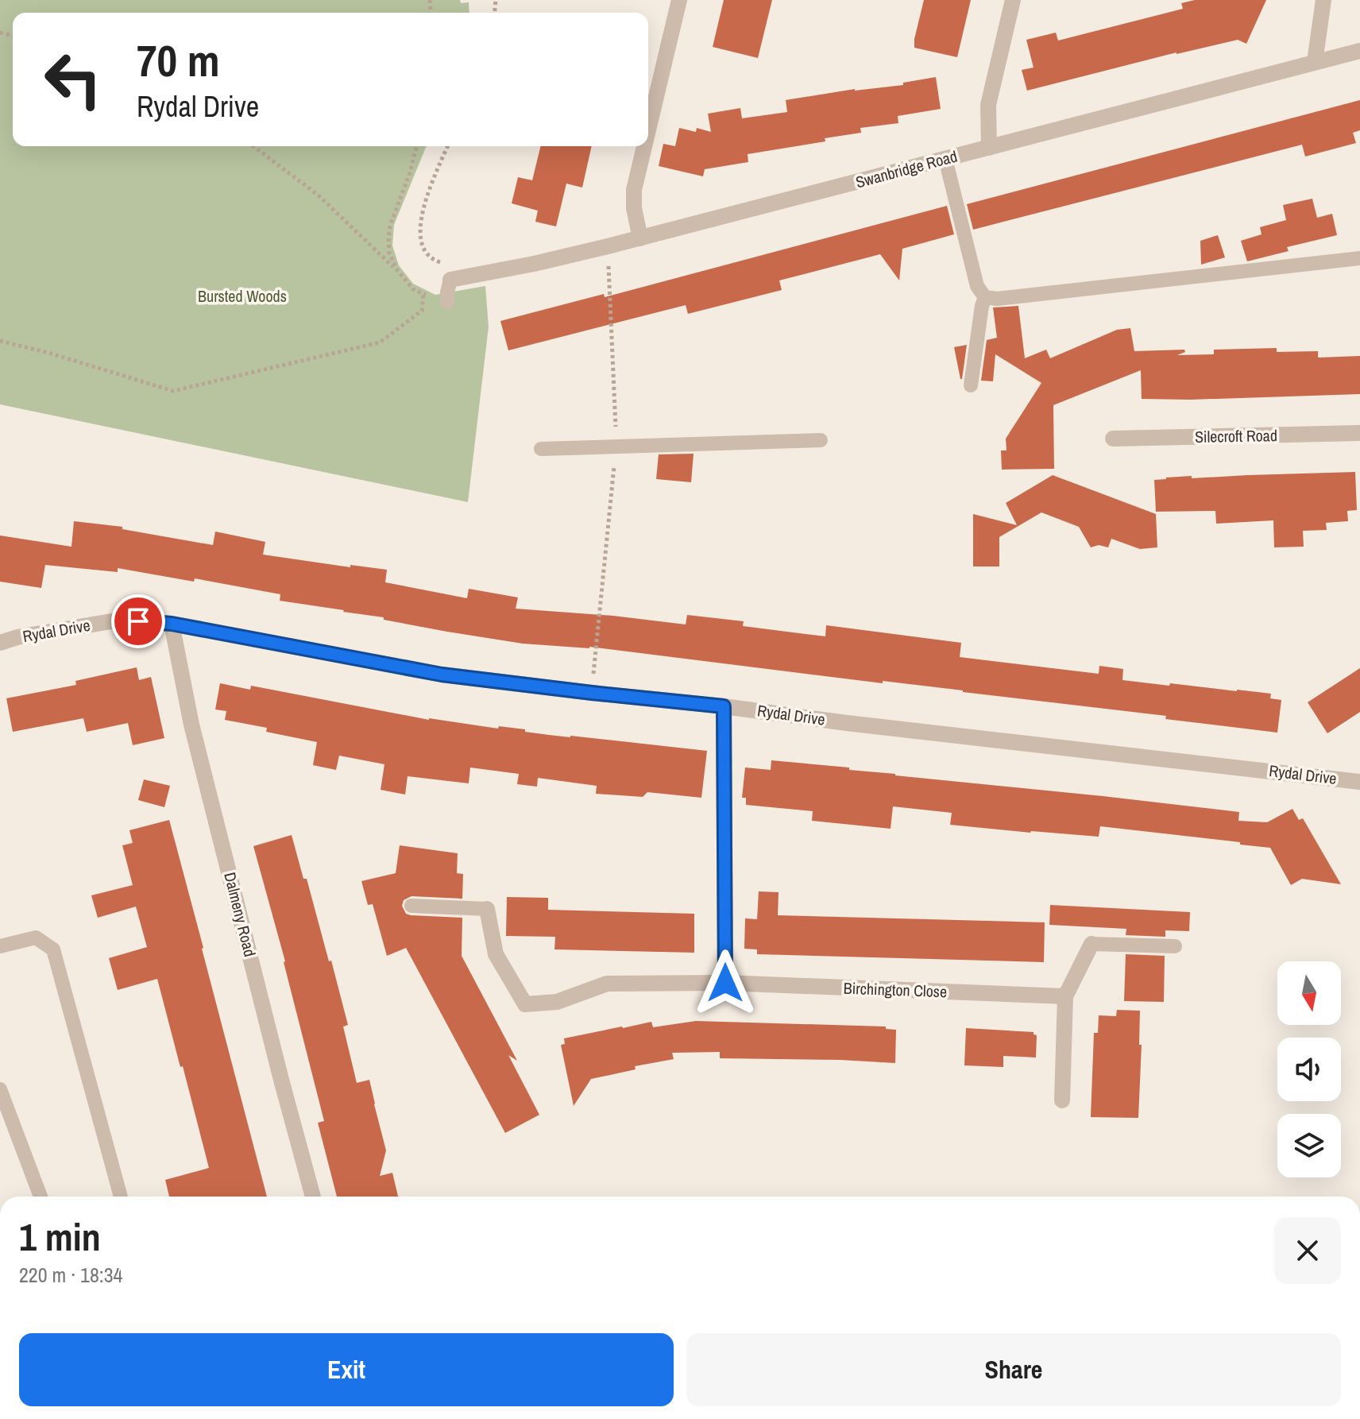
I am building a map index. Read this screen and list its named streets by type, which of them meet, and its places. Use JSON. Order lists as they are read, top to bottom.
{
  "streets": {
    "street": [
      "Swanbridge Road",
      "Silecroft Road",
      "Rydal Drive",
      "Dalmeny Road",
      "Birchington Close"
    ]
  },
  "crossings": [
    ["Rydal Drive", "Dalmeny Road"]
  ],
  "parks": ["Bursted Woods"],
  "north": "bottom",
  "page": {
    "turn": ["70 m", "Rydal Drive"],
    "heading": ["1 min", "220 m · 18:34"],
    "buttons": ["Exit", "Share"]
  }
}
